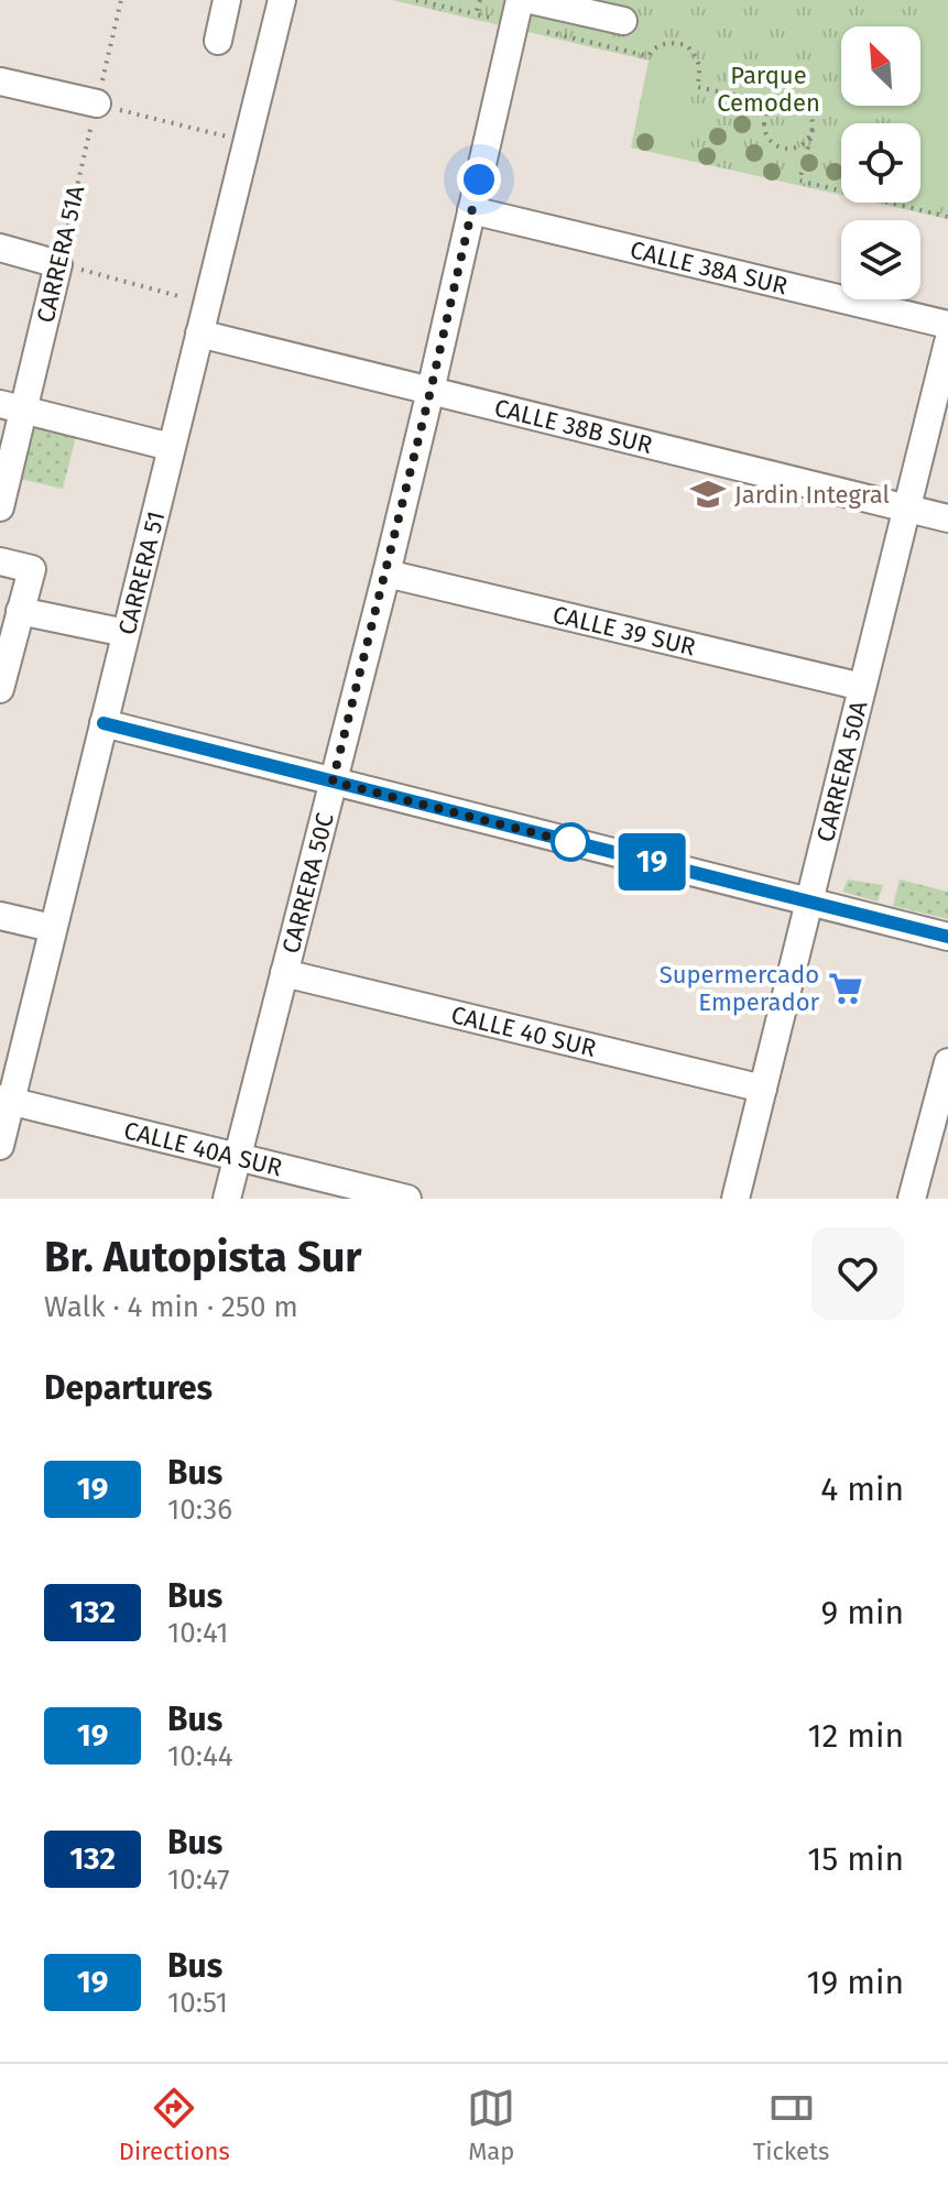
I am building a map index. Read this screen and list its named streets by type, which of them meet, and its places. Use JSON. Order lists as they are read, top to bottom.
{
  "streets": {
    "street": [
      "CARRERA 51A",
      "CALLE 38A SUR",
      "CALLE 38B SUR",
      "CARRERA 51",
      "CALLE 39 SUR",
      "CARRERA 50A",
      "CARRERA 50C",
      "CALLE 40 SUR",
      "CALLE 40A SUR"
    ]
  },
  "crossings": [
    ["CALLE 38A SUR", "CARRERA 50C"],
    ["CALLE 38B SUR", "CARRERA 51"],
    ["CALLE 38B SUR", "CARRERA 50A"],
    ["CALLE 38B SUR", "CARRERA 50C"],
    ["CARRERA 51", "CALLE 40A SUR"],
    ["CALLE 39 SUR", "CARRERA 50A"],
    ["CALLE 39 SUR", "CARRERA 50C"],
    ["CARRERA 50A", "CALLE 40 SUR"],
    ["CARRERA 50C", "CALLE 40 SUR"],
    ["CARRERA 50C", "CALLE 40A SUR"]
  ],
  "parks": ["Parque Cemoden"],
  "places": {
    "school or university": ["Jardin Integral"],
    "supermarket": ["Supermercado Emperador"]
  },
  "lines": ["bus line 19"],
  "north": "top left",
  "page": {
    "on_map": "19",
    "heading": [
      ["Br. Autopista Sur", "Walk · 4 min · 250 m"],
      "Departures"
    ],
    "list": [
      {
        "mark": "19",
        "name": "Bus",
        "note": "10:36",
        "value": "4 min"
      },
      {
        "mark": "132",
        "name": "Bus",
        "note": "10:41",
        "value": "9 min"
      },
      {
        "mark": "19",
        "name": "Bus",
        "note": "10:44",
        "value": "12 min"
      },
      {
        "mark": "132",
        "name": "Bus",
        "note": "10:47",
        "value": "15 min"
      },
      {
        "mark": "19",
        "name": "Bus",
        "note": "10:51",
        "value": "19 min"
      }
    ],
    "tabs": ["Directions", "Map", "Tickets"]
  }
}
